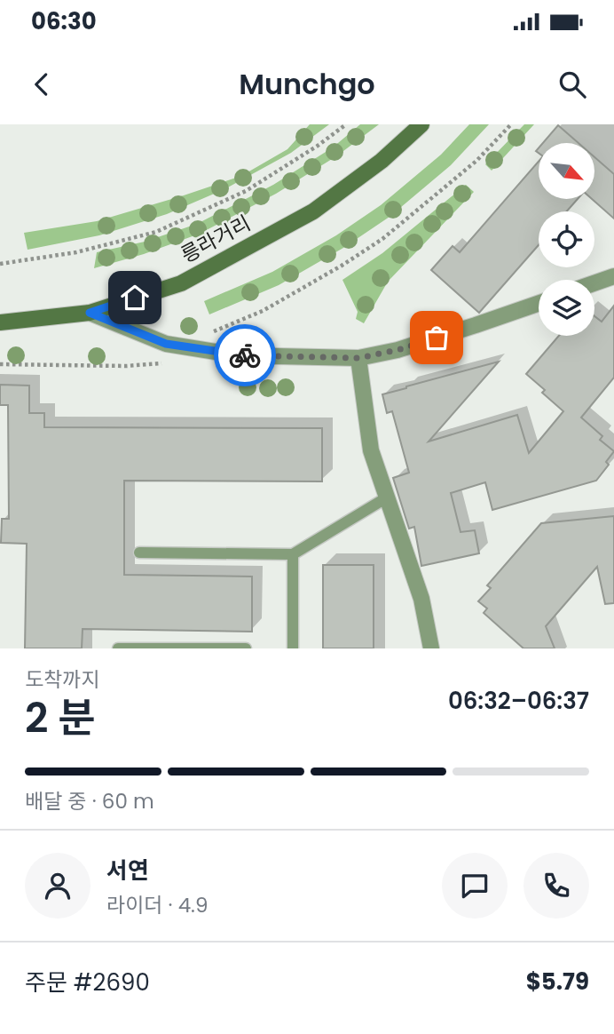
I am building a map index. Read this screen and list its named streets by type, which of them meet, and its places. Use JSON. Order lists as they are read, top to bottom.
{
  "streets": {
    "main road": ["릉라거리"]
  },
  "north": "bottom right",
  "page": {
    "status": "06:30",
    "header": "Munchgo",
    "heading": ["2 분", "도착까지", "06:32–06:37"],
    "panel": [
      "서연",
      "라이더 · 4.9",
      "주문 #2690",
      "$5.79"
    ],
    "bar": "배달 중 · 60 m"
  }
}
